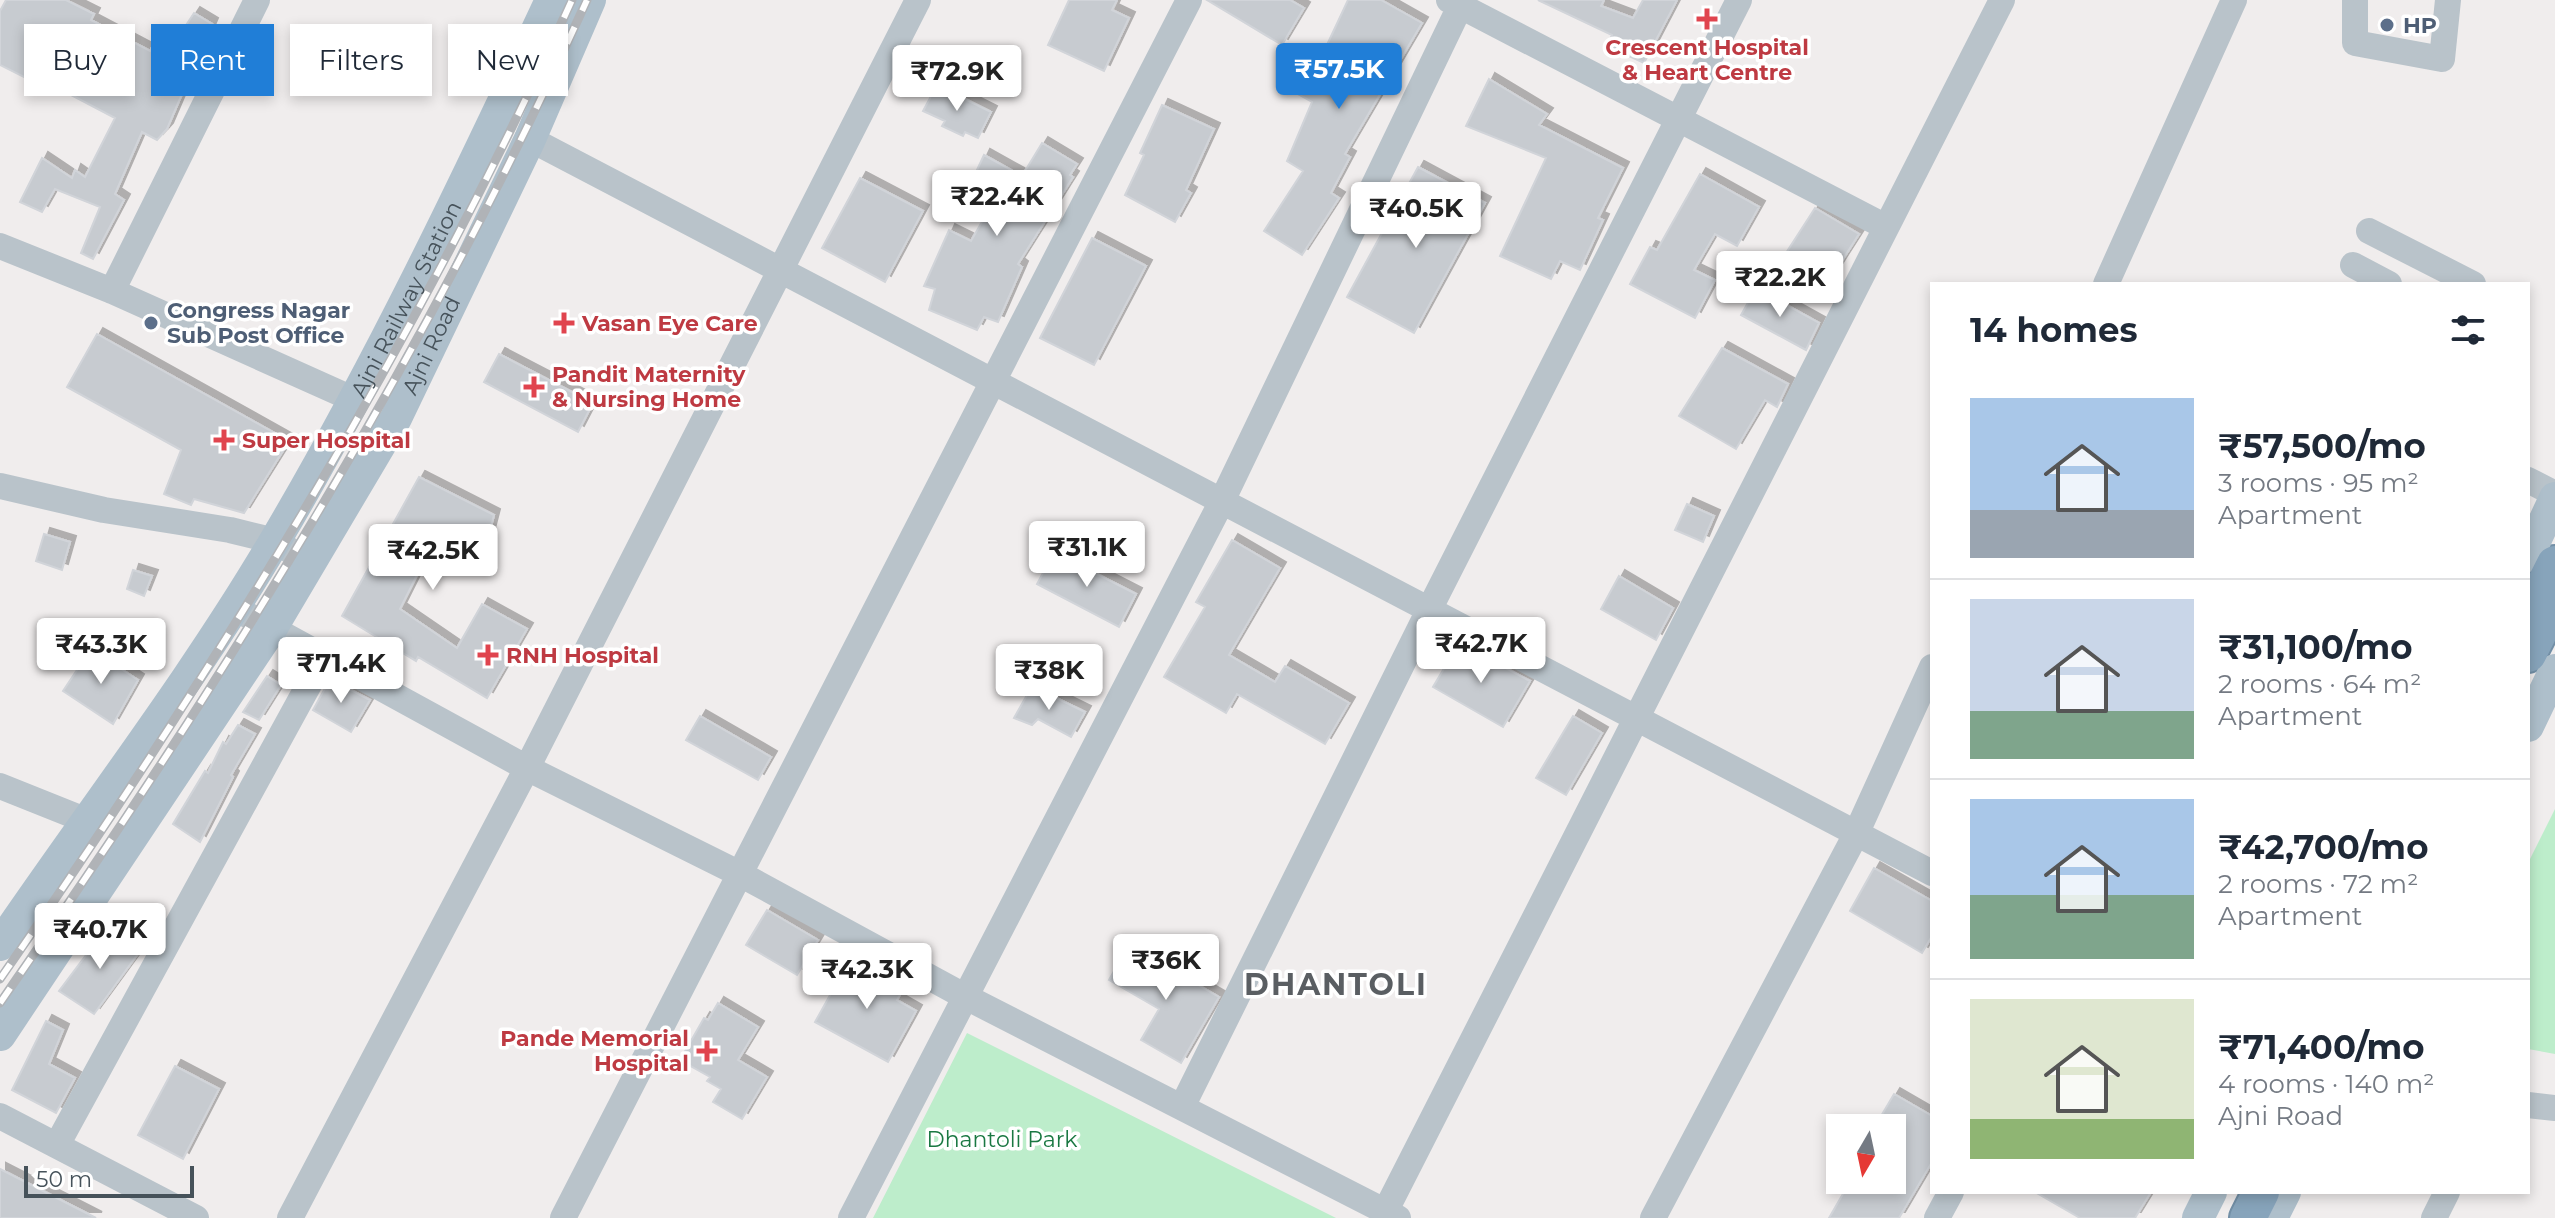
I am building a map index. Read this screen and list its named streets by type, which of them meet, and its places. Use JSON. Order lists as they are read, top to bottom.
{
  "streets": {
    "main road": ["Ajni Railway Station", "Ajni Road"]
  },
  "districts": ["DHANTOLI"],
  "parks": ["Dhantoli Park"],
  "places": {
    "health": [
      "Crescent Hospital & Heart Centre",
      "Vasan Eye Care",
      "Pandit Maternity & Nursing Home",
      "Super Hospital",
      "RNH Hospital",
      "Pande Memorial Hospital"
    ],
    "other": ["HP", "Congress Nagar Sub Post Office"]
  },
  "scale_bar": "50 m",
  "north": "bottom",
  "page": {
    "chip": [
      "Buy",
      "Rent",
      "Filters",
      "New"
    ],
    "price": [
      "₹57.5K",
      "₹72.9K",
      "₹22.4K",
      "₹40.5K",
      "₹22.2K",
      "₹31.1K",
      "₹42.5K",
      "₹42.7K",
      "₹43.3K",
      "₹71.4K",
      "₹38K",
      "₹40.7K",
      "₹36K",
      "₹42.3K"
    ],
    "heading": "14 homes",
    "list": [
      {
        "name": "₹57,500/mo",
        "note": "3 rooms · 95 m² · Apartment"
      },
      {
        "name": "₹31,100/mo",
        "note": "2 rooms · 64 m² · Apartment"
      },
      {
        "name": "₹42,700/mo",
        "note": "2 rooms · 72 m² · Apartment"
      },
      {
        "name": "₹71,400/mo",
        "note": "4 rooms · 140 m² · Ajni Road"
      }
    ],
    "scale": "50 m"
  }
}
